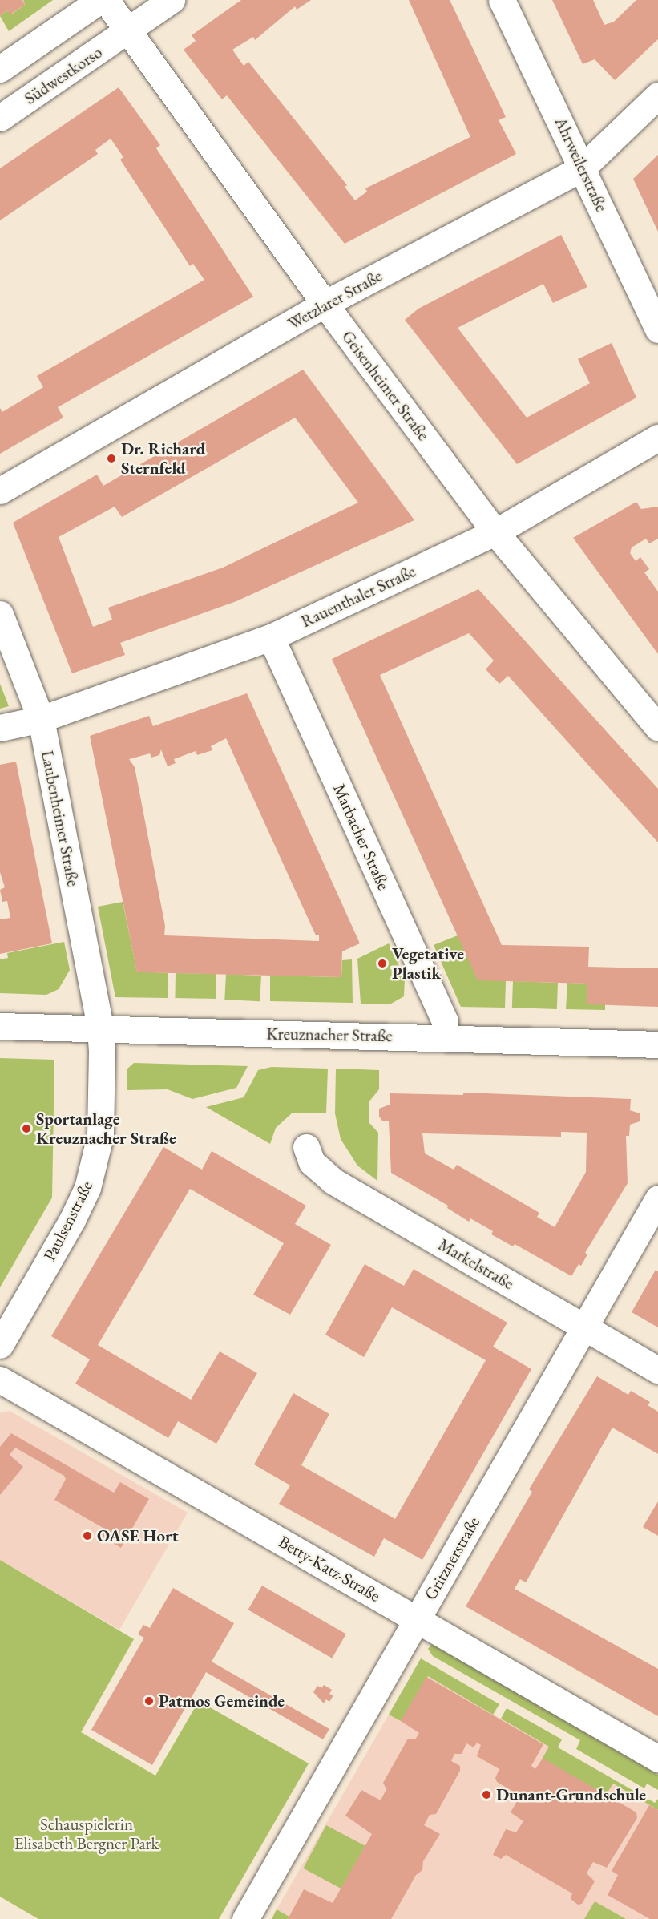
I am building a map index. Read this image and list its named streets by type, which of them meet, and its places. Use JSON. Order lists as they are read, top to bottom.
{
  "streets": {
    "street": [
      "Südwestkorso",
      "Ahrweilerstraße",
      "Wetzlarer Straße",
      "Geisenheimer Straße",
      "Rauenthaler Straße",
      "Laubenheimer Straße",
      "Marbacher Straße",
      "Kreuznacher Straße",
      "Paulsenstraße",
      "Markelstraße",
      "Gritznerstraße",
      "Betty-Katz-Straße"
    ]
  },
  "crossings": [
    ["Südwestkorso", "Geisenheimer Straße"],
    ["Ahrweilerstraße", "Wetzlarer Straße"],
    ["Wetzlarer Straße", "Geisenheimer Straße"],
    ["Geisenheimer Straße", "Rauenthaler Straße"],
    ["Rauenthaler Straße", "Laubenheimer Straße"],
    ["Rauenthaler Straße", "Marbacher Straße"],
    ["Laubenheimer Straße", "Kreuznacher Straße"],
    ["Laubenheimer Straße", "Paulsenstraße"],
    ["Marbacher Straße", "Kreuznacher Straße"],
    ["Kreuznacher Straße", "Paulsenstraße"],
    ["Markelstraße", "Gritznerstraße"],
    ["Gritznerstraße", "Betty-Katz-Straße"]
  ],
  "parks": ["Schauspielerin Elisabeth Bergner Park"],
  "places": [
    "Dr. Richard Sternfeld",
    "Vegetative Plastik",
    "Sportanlage Kreuznacher Straße",
    "OASE Hort",
    "Patmos Gemeinde",
    "Dunant-Grundschule"
  ]
}
